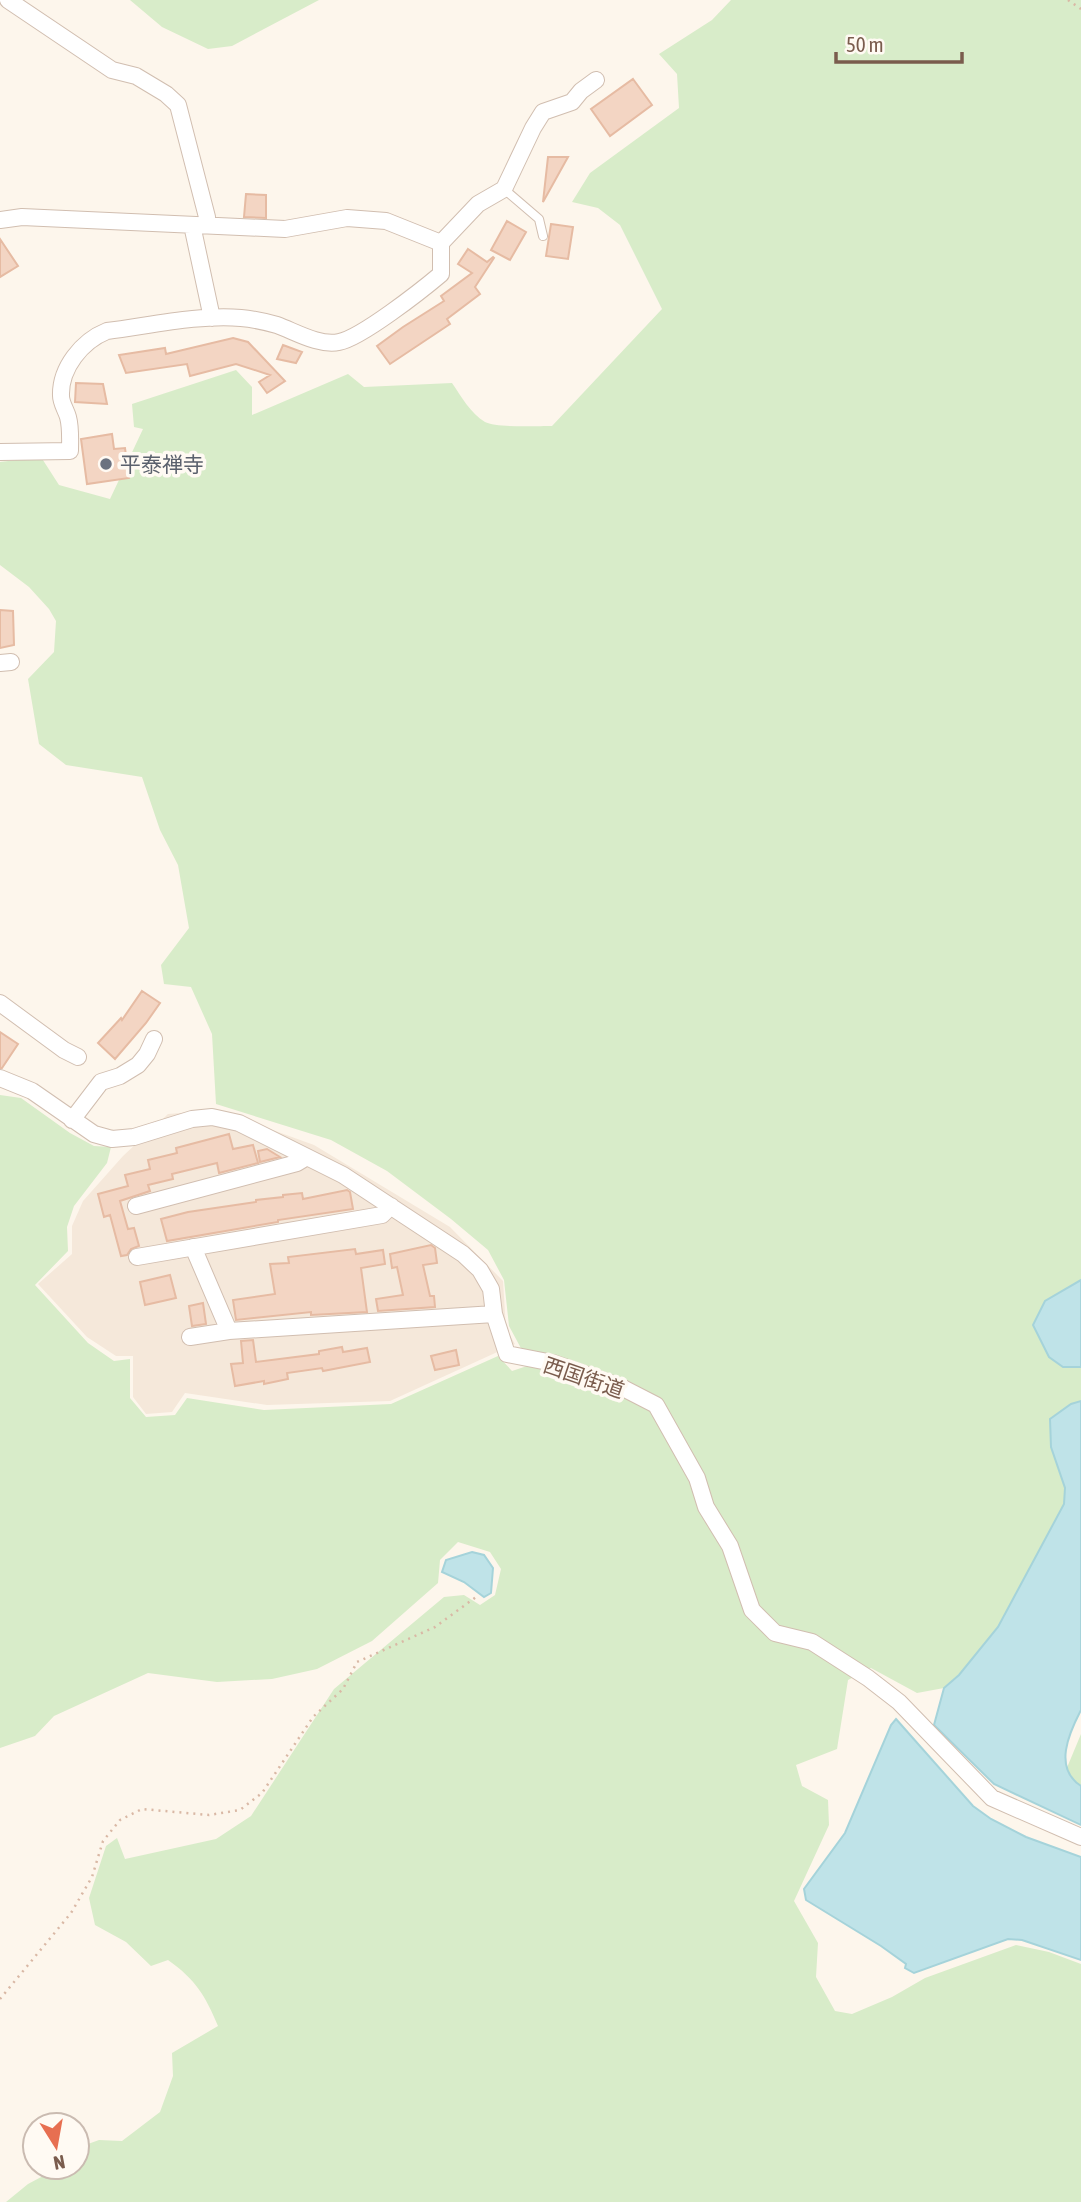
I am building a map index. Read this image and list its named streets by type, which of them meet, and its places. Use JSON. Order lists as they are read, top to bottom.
{
  "streets": {
    "street": ["西国街道"]
  },
  "places": ["平泰禅寺"],
  "scale_bar": "50 m",
  "north": "bottom"
}
